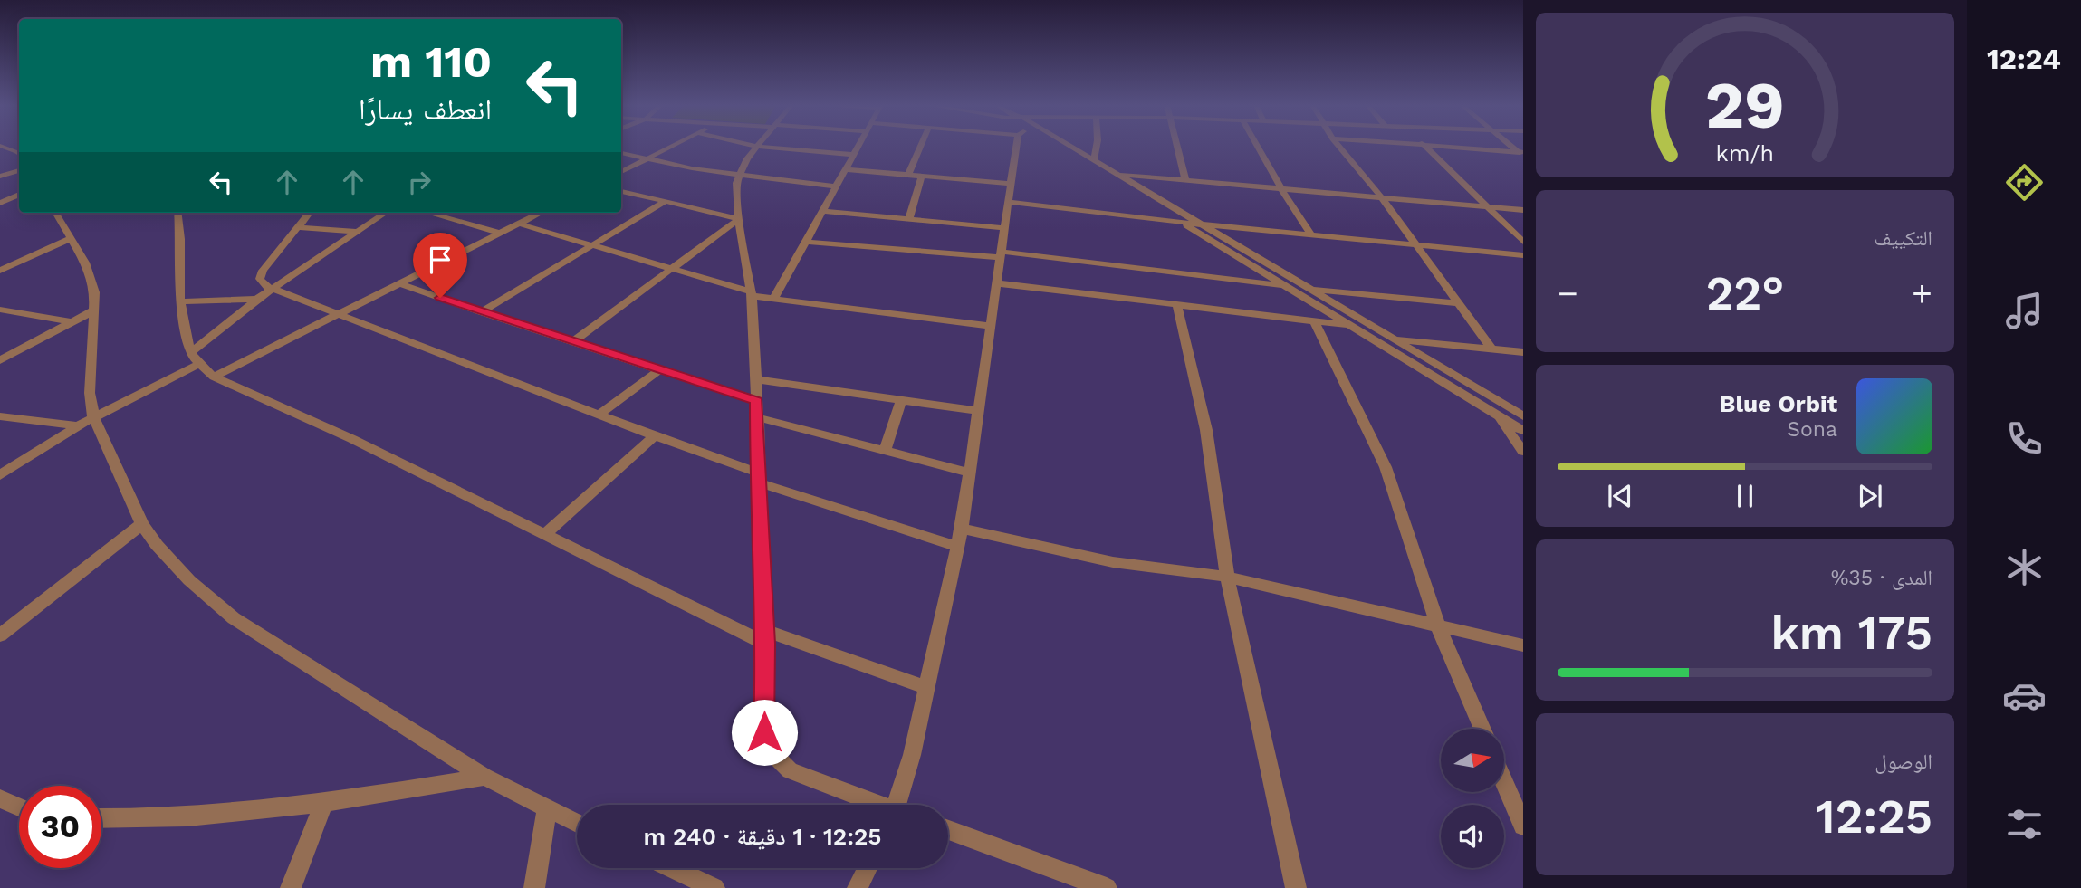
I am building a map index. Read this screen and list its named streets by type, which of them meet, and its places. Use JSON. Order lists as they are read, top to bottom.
{
  "north": "right",
  "page": {
    "tabs": "12:24",
    "turn": ["110 m", "انعطف يسارًا"],
    "tile": [
      "التكييف",
      ["المدى · 35%", "175 km"],
      ["الوصول", "12:25"]
    ],
    "heat": ["−", "22°", "+"],
    "song": ["Blue Orbit", "Sona"],
    "limit": "30",
    "trip": "12:25 · 1 دقيقة · 240 m",
    "gauge": ["29", "km/h"]
  }
}
